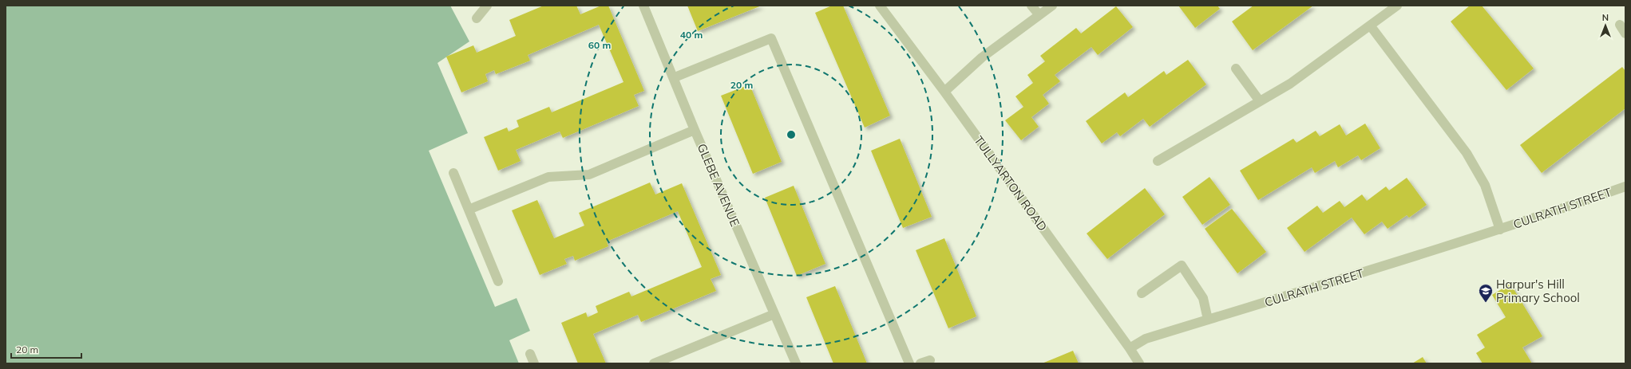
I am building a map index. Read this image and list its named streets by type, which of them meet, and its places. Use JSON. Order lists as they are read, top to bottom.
{
  "streets": {
    "street": ["TULLYARTON ROAD", "GLEBE AVENUE", "CULRATH STREET"]
  },
  "crossings": [
    ["TULLYARTON ROAD", "CULRATH STREET"]
  ],
  "places": {
    "school or university": ["Harpur's Hill Primary School"]
  },
  "scale_bar": "20 m",
  "north": "top",
  "rings": ["40 m", "60 m", "20 m"]
}
